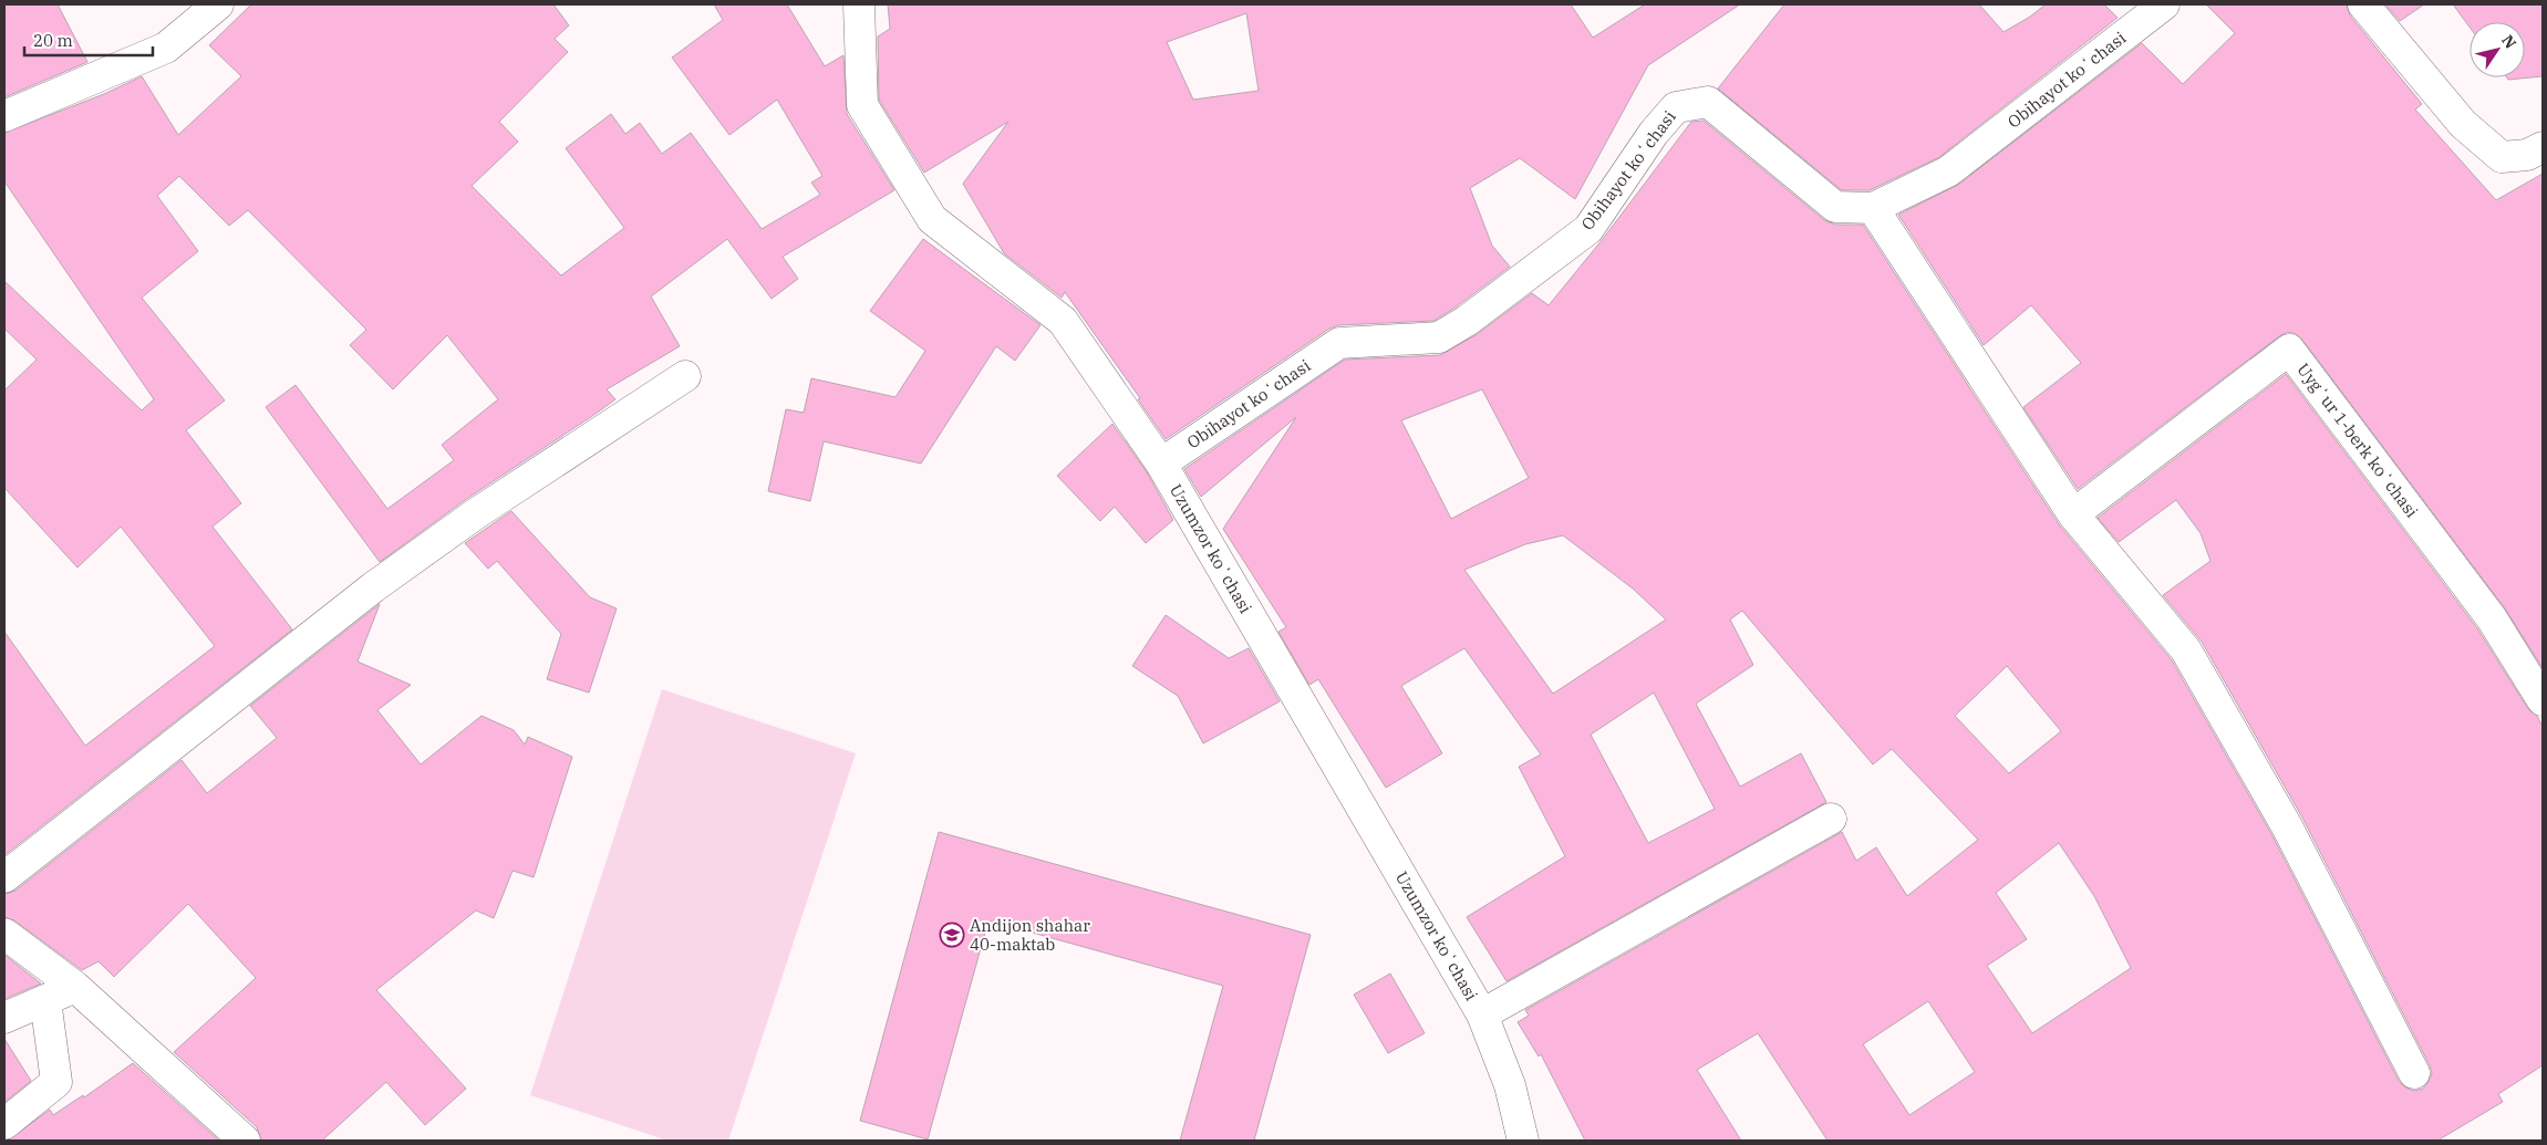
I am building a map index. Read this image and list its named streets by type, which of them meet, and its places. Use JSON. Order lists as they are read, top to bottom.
{
  "streets": {
    "street": ["Obihayot koʻchasi", "Uygʻur 1-berk koʻchasi", "Uzumzor koʻchasi"]
  },
  "crossings": [
    ["Obihayot koʻchasi", "Uzumzor koʻchasi"]
  ],
  "places": {
    "school or university": ["Andijon shahar 40-maktab"]
  },
  "scale_bar": "20 m",
  "north": "top right"
}
